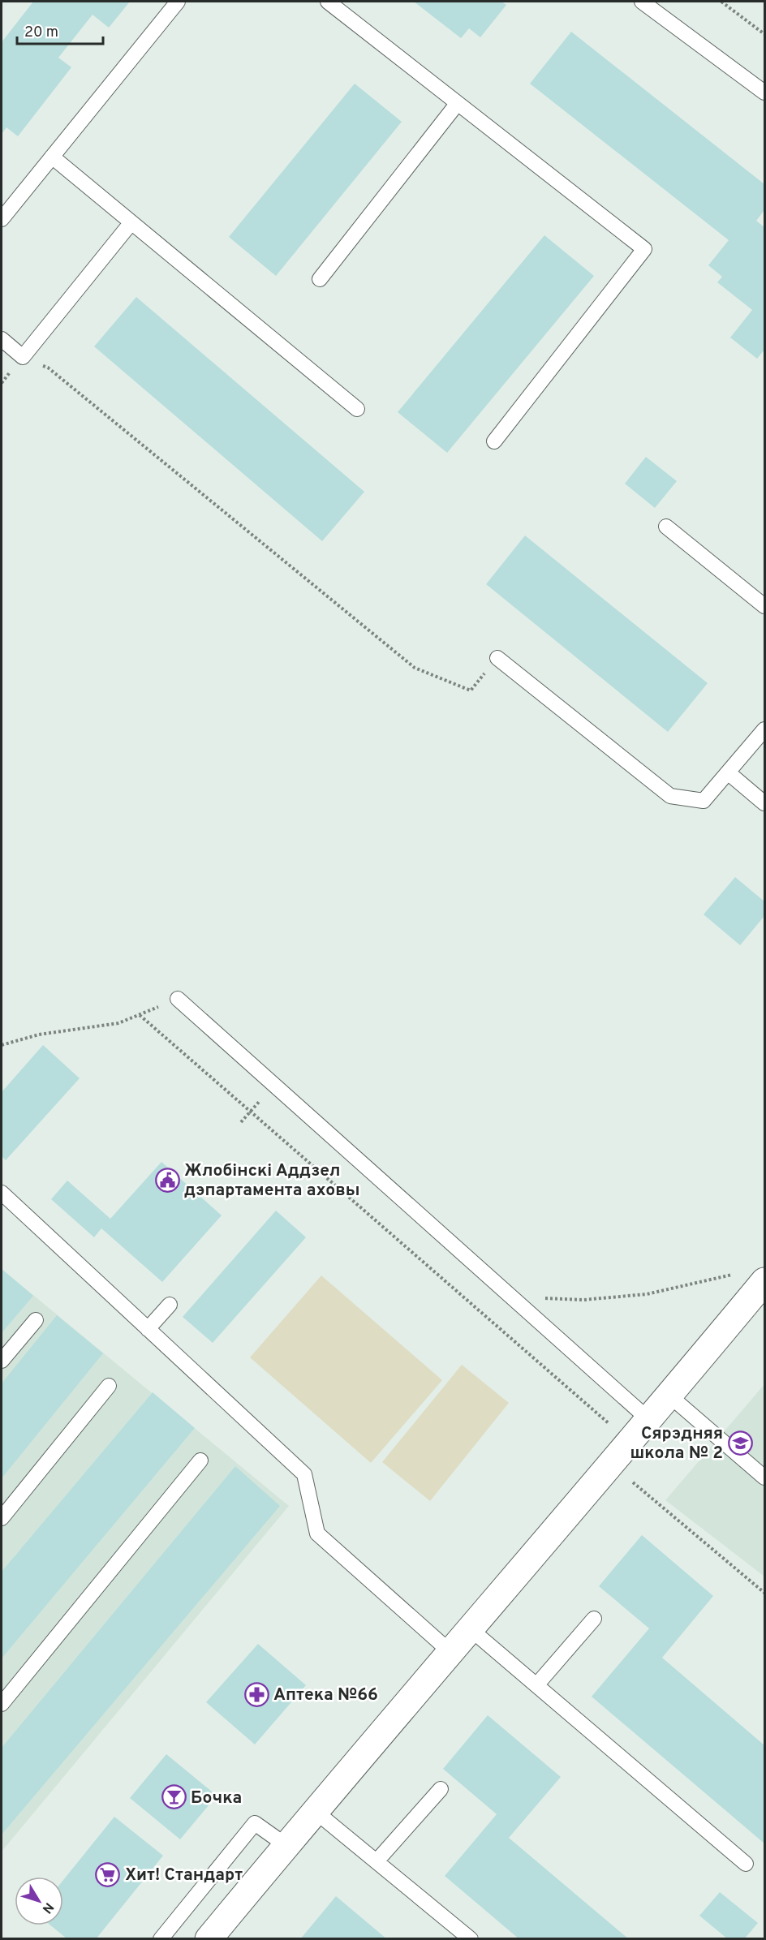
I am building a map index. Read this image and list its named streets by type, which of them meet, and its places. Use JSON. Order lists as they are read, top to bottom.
{
  "places": {
    "public building": ["Жлобінскі Аддзел дэпартамента аховы"],
    "school or university": ["Сярэдняя школа № 2"],
    "pharmacy": ["Аптека №66"],
    "bar": ["Бочка"],
    "supermarket": ["Хит! Стандарт"]
  },
  "scale_bar": "20 m",
  "north": "bottom right"
}
